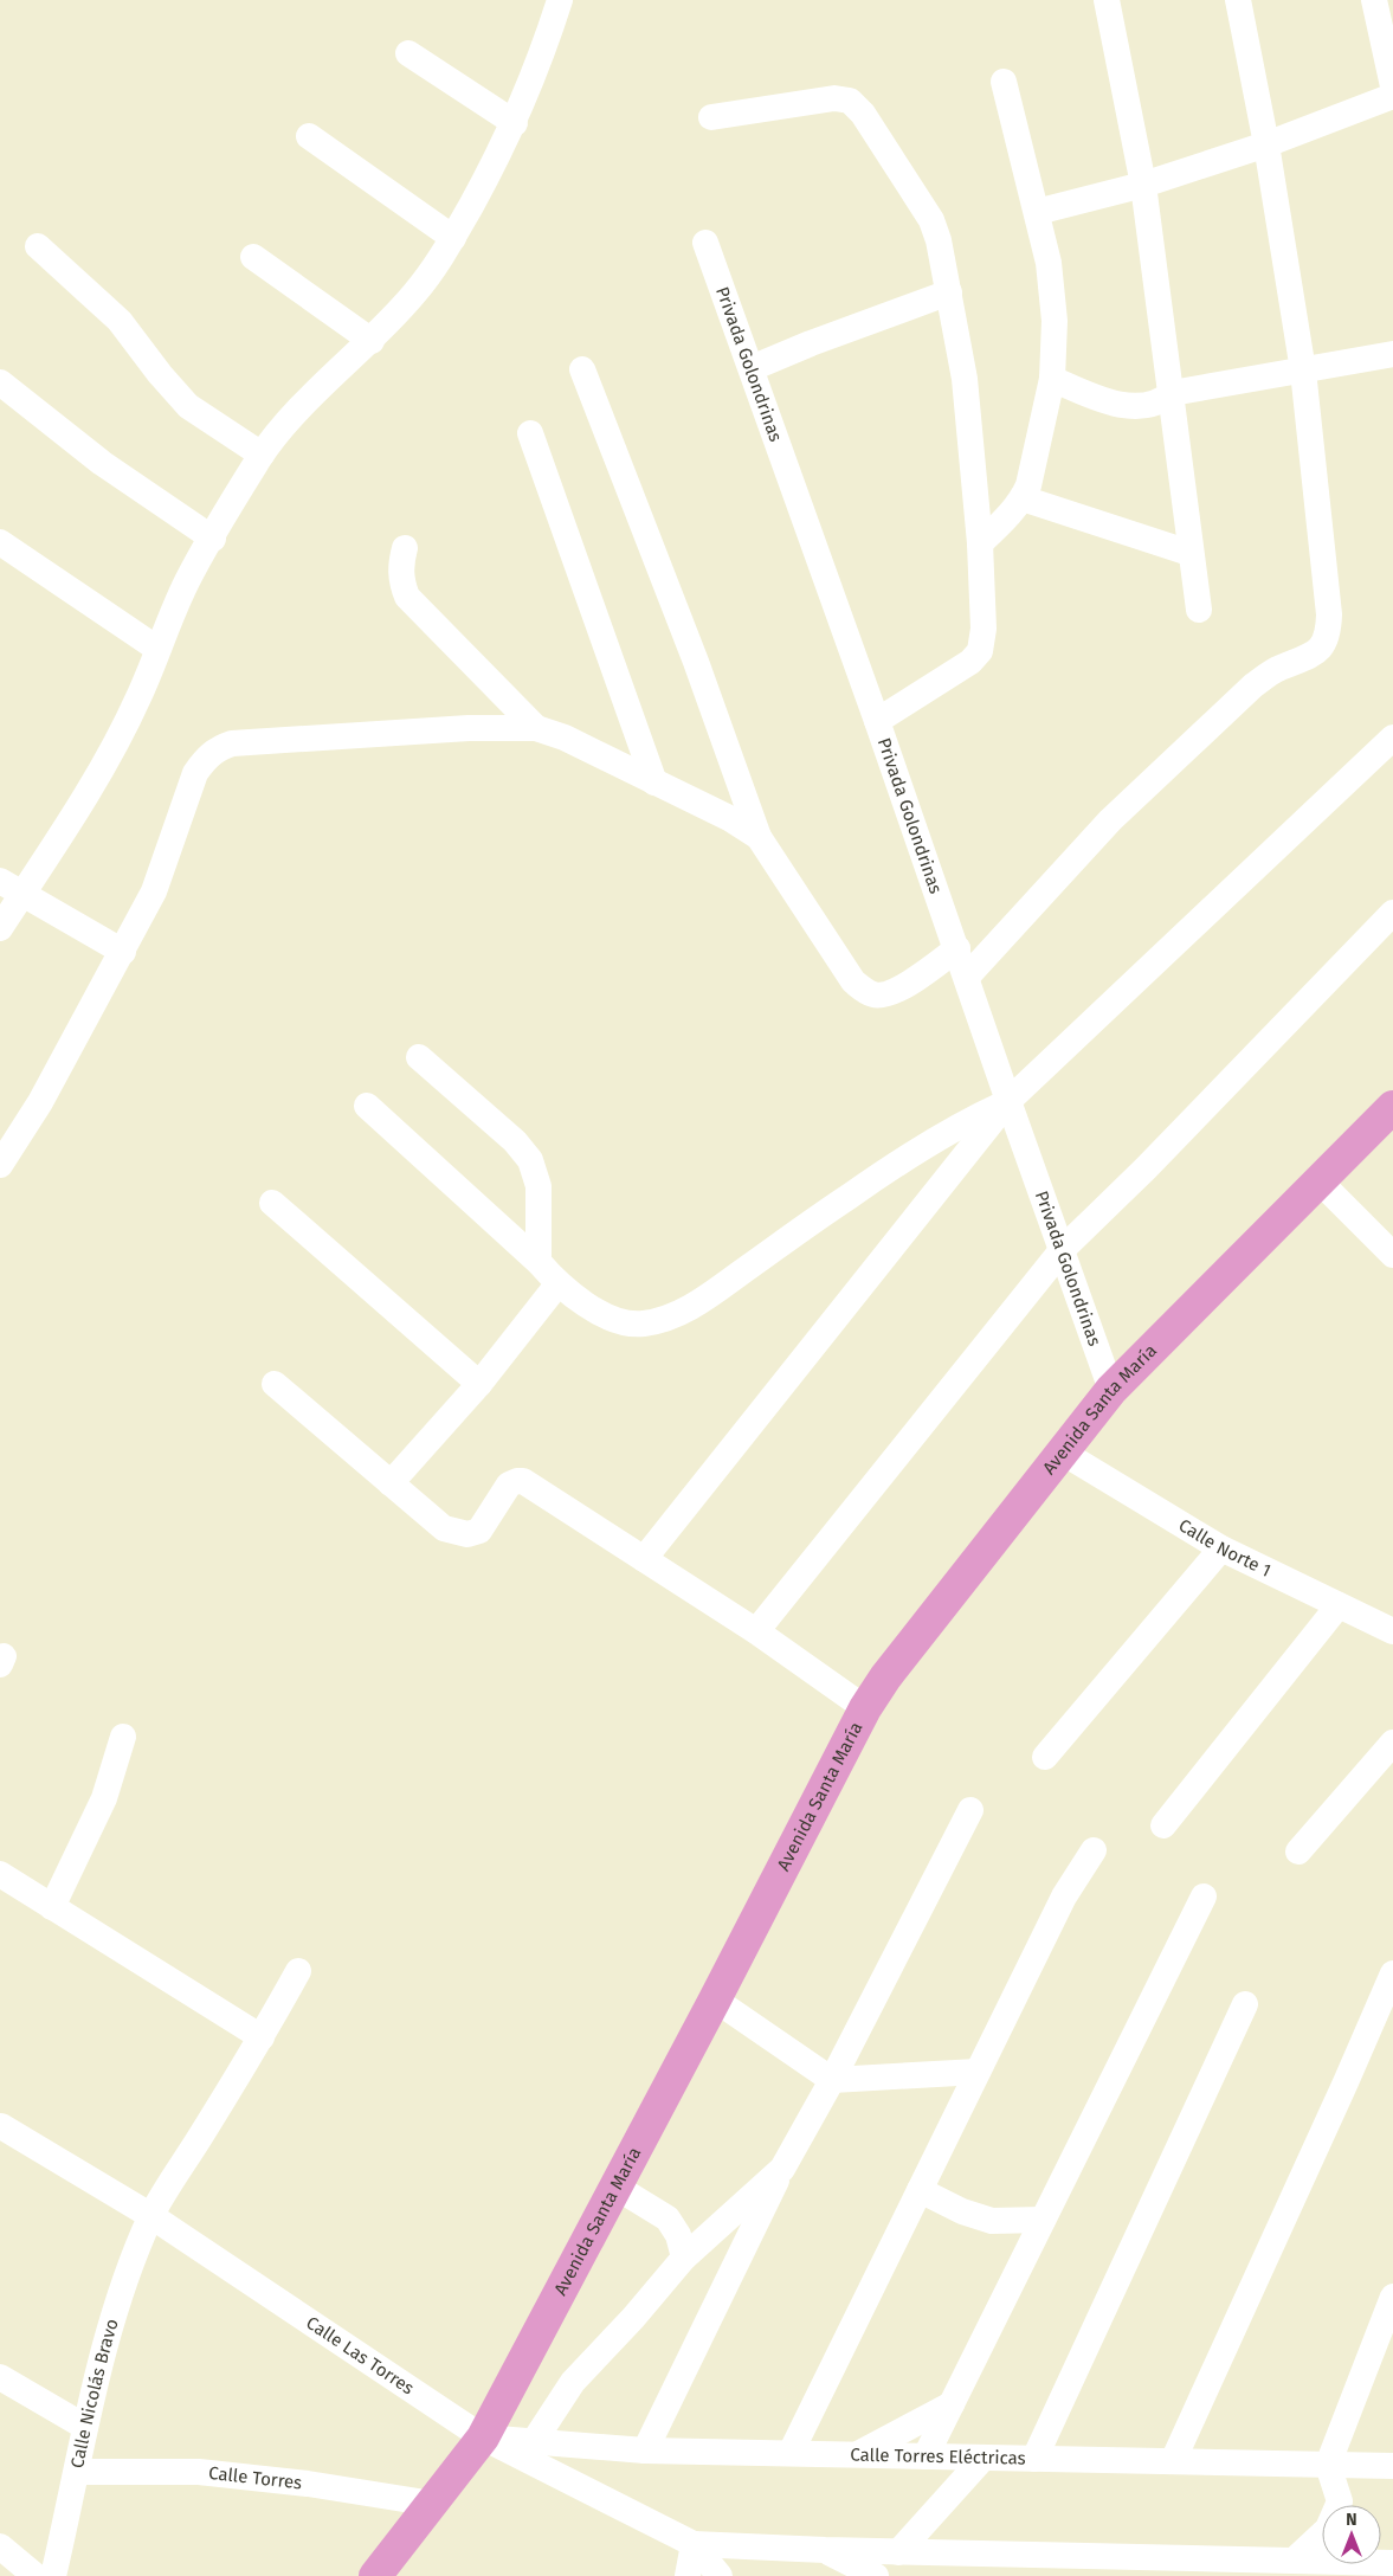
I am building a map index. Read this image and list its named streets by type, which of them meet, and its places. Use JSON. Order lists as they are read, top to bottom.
{
  "streets": {
    "main road": ["Avenida Santa María"],
    "street": [
      "Privada Golondrinas",
      "Calle Norte 1",
      "Calle Las Torres",
      "Calle Nicolás Bravo",
      "Calle Torres Eléctricas",
      "Calle Torres"
    ]
  },
  "crossings": [
    ["Privada Golondrinas", "Avenida Santa María"],
    ["Avenida Santa María", "Calle Norte 1"],
    ["Avenida Santa María", "Calle Las Torres"],
    ["Avenida Santa María", "Calle Torres Eléctricas"],
    ["Avenida Santa María", "Calle Torres"],
    ["Calle Las Torres", "Calle Nicolás Bravo"],
    ["Calle Las Torres", "Calle Torres Eléctricas"],
    ["Calle Nicolás Bravo", "Calle Torres"]
  ],
  "north": "top"
}
